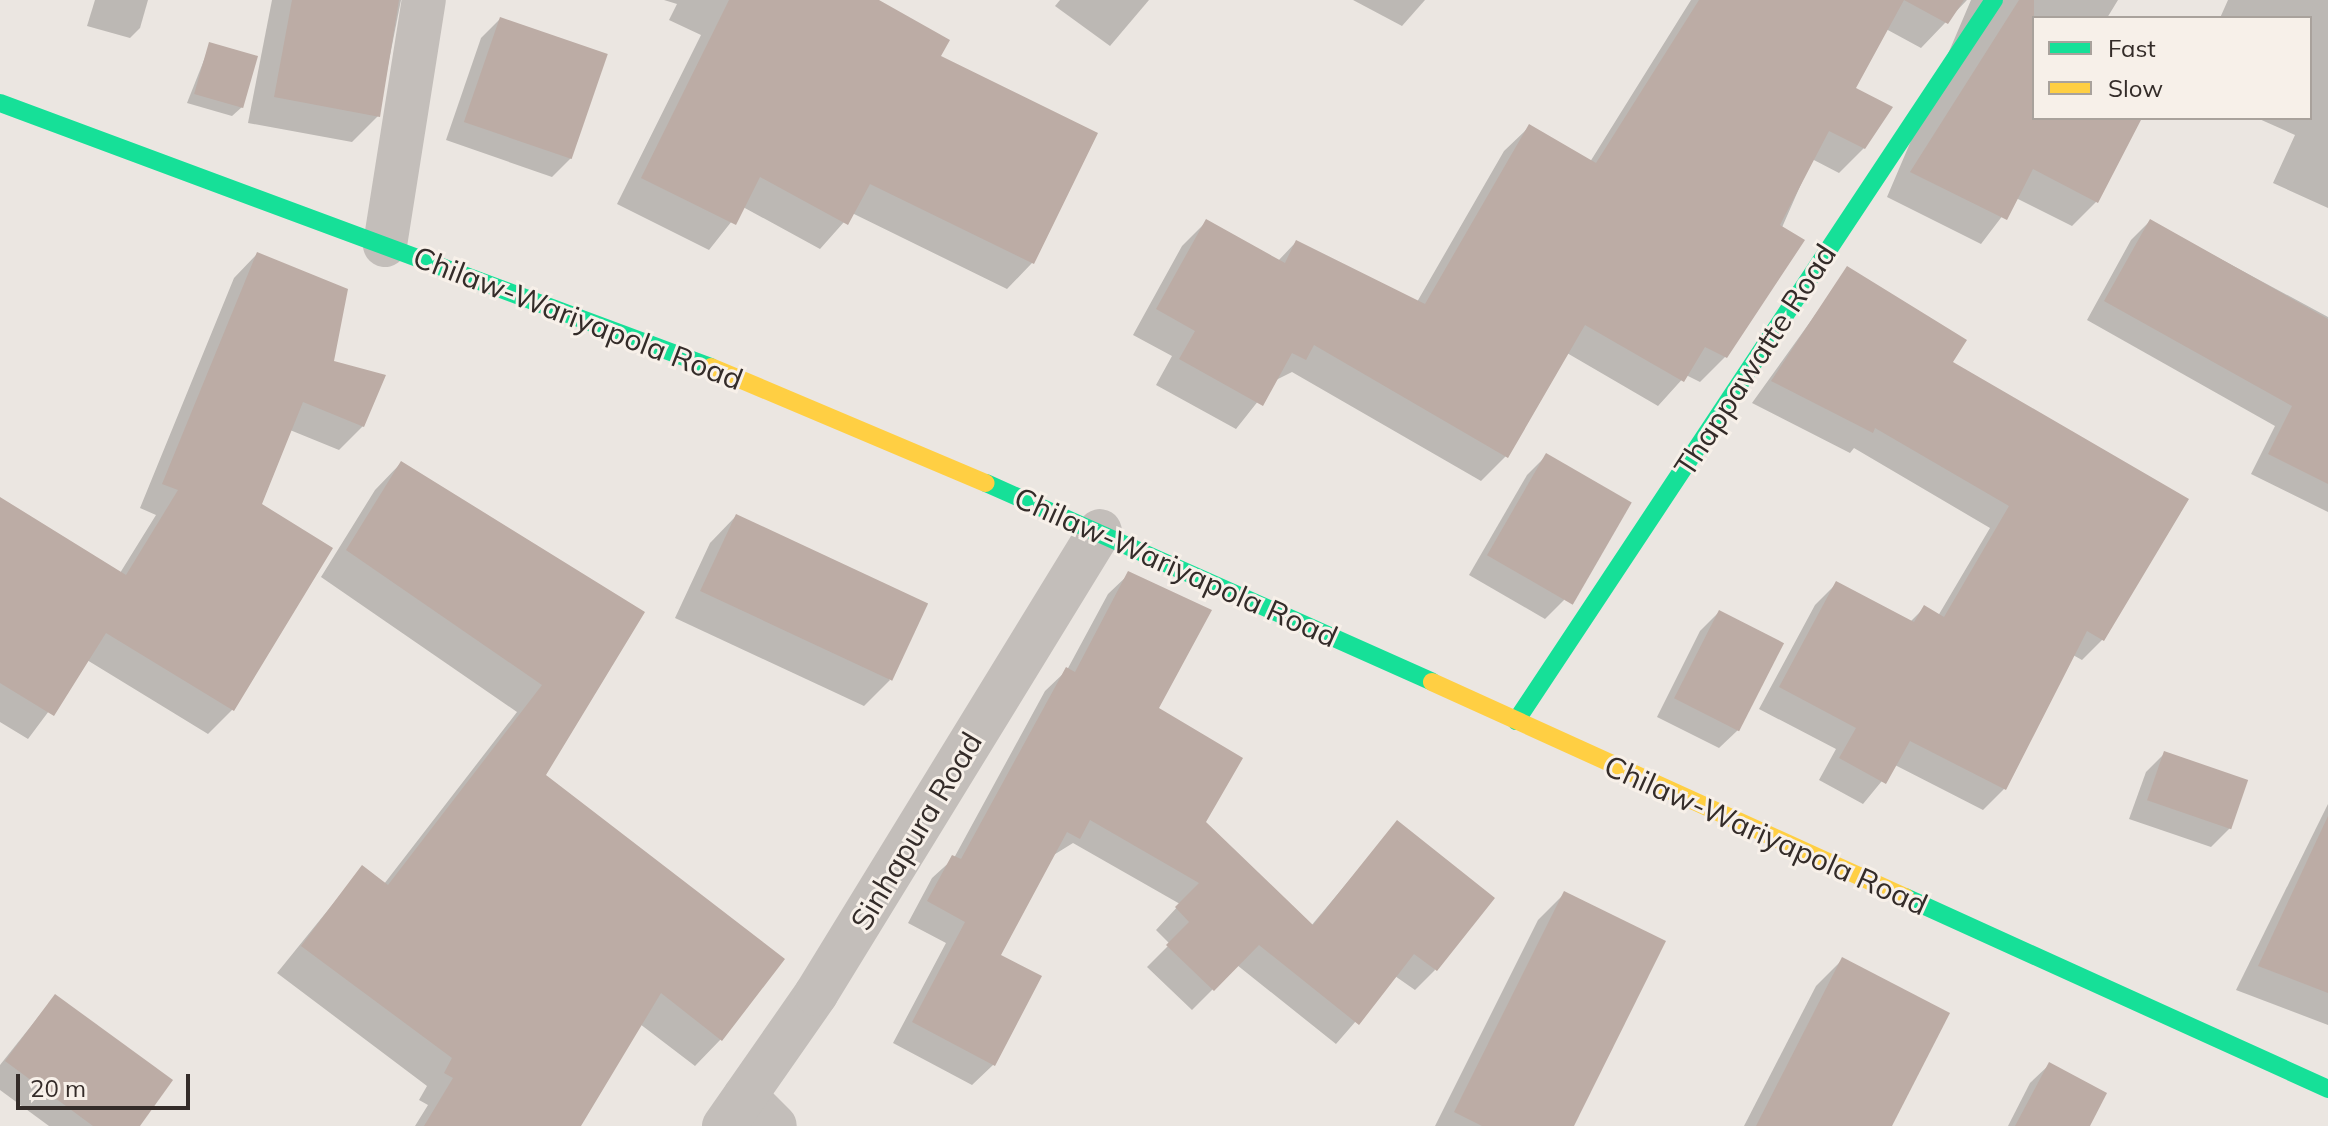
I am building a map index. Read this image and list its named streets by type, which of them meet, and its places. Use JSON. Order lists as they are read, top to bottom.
{
  "streets": {
    "main road": ["Chilaw-Wariyapola Road", "Thappawatte Road"],
    "street": ["Sinhapura Road"]
  },
  "crossings": [
    ["Chilaw-Wariyapola Road", "Thappawatte Road"],
    ["Chilaw-Wariyapola Road", "Sinhapura Road"]
  ],
  "legend": ["Fast", "Slow"],
  "scale_bar": "20 m"
}
